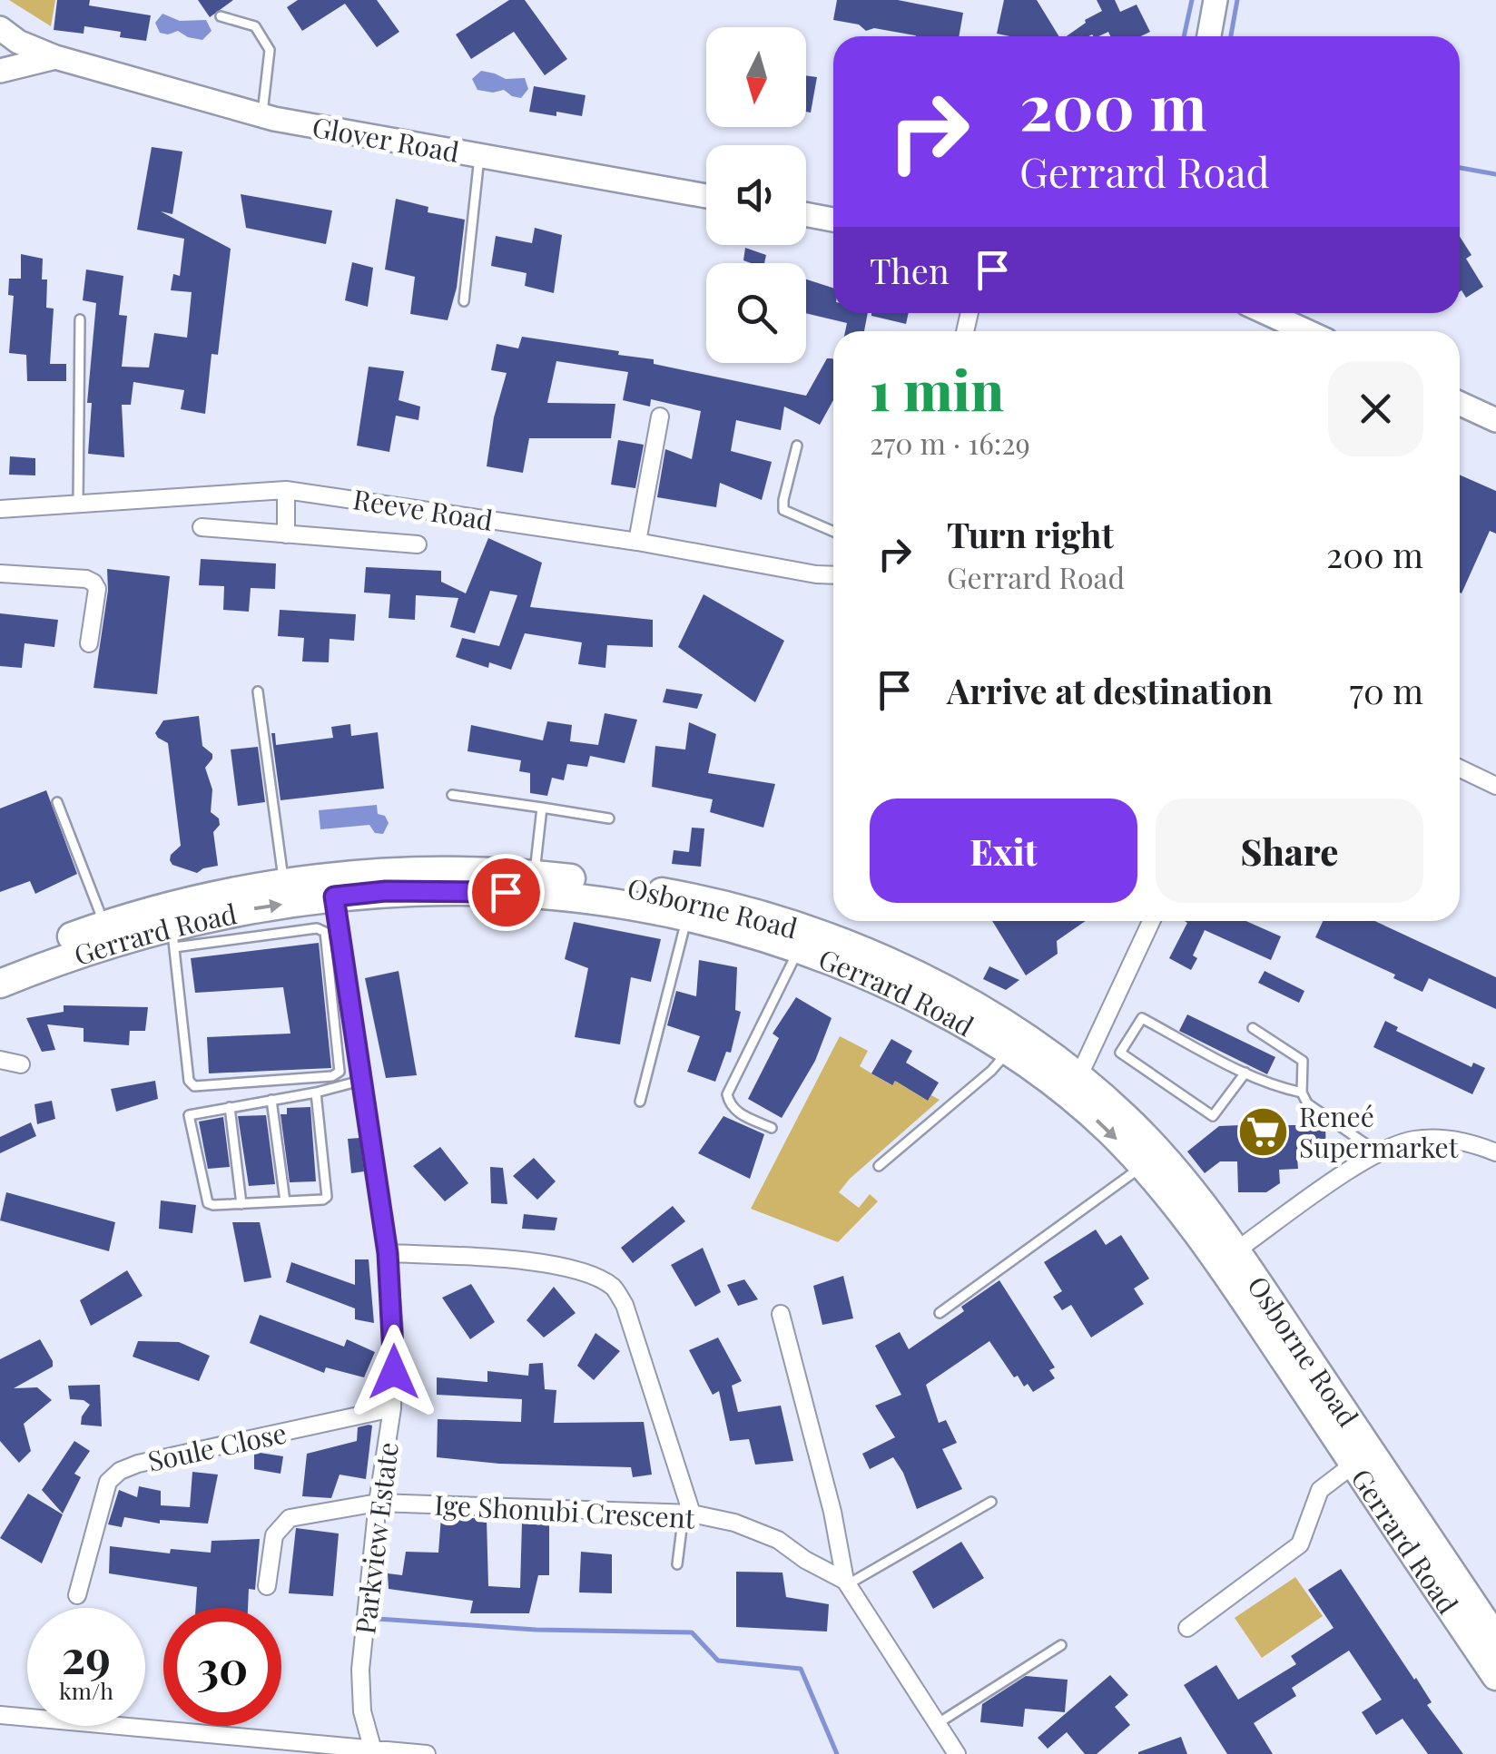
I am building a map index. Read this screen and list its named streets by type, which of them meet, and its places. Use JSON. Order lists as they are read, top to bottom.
{
  "streets": {
    "main road": ["Osborne Road", "Gerrard Road"],
    "street": [
      "Glover Road",
      "Reeve Road",
      "Soule Close",
      "Ige Shonubi Crescent",
      "Parkview Estate"
    ]
  },
  "crossings": [
    ["Gerrard Road", "Parkview Estate"],
    ["Soule Close", "Parkview Estate"],
    ["Ige Shonubi Crescent", "Parkview Estate"]
  ],
  "places": {
    "supermarket": ["Reneé Supermarket"]
  },
  "north": "bottom",
  "page": {
    "turn": ["200 m", "Gerrard Road"],
    "then": "Then",
    "heading": ["1 min", "270 m · 16:29"],
    "list": [
      {
        "name": "Turn right",
        "note": "Gerrard Road",
        "value": "200 m"
      },
      {
        "name": "Arrive at destination",
        "value": "70 m"
      }
    ],
    "buttons": ["Exit", "Share"],
    "speed": "29 km/h",
    "limit": "30"
  }
}
